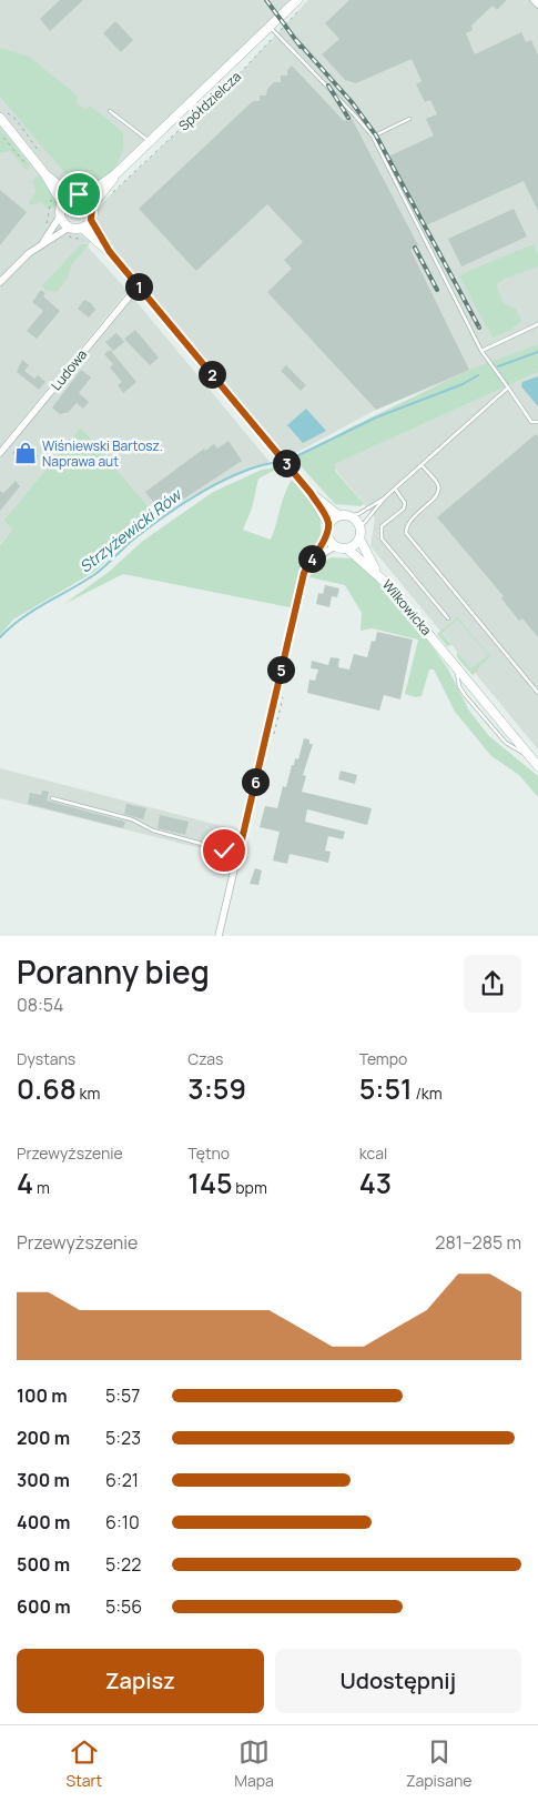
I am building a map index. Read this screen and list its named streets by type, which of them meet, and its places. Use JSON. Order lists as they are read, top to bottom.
{
  "streets": {
    "main road": ["Spółdzielcza", "Wilkowicka"],
    "street": ["Ludowa"]
  },
  "water": ["Strzyżewicki Rów"],
  "places": {
    "shop": ["Wiśniewski Bartosz. Naprawa aut"]
  },
  "page": {
    "pins": [
      "1",
      "2",
      "3",
      "4",
      "5",
      "6"
    ],
    "heading": ["Poranny bieg", "08:54"],
    "stats": [
      ["Dystans", "0.68 km"],
      ["Czas", "3:59"],
      ["Tempo", "5:51 /km"],
      ["Przewyższenie", "4 m"],
      ["Tętno", "145 bpm"],
      ["kcal", "43"]
    ],
    "chart": ["Przewyższenie", "281–285 m"],
    "list": [
      {
        "name": "100 m",
        "note": "5:57"
      },
      {
        "name": "200 m",
        "note": "5:23"
      },
      {
        "name": "300 m",
        "note": "6:21"
      },
      {
        "name": "400 m",
        "note": "6:10"
      },
      {
        "name": "500 m",
        "note": "5:22"
      },
      {
        "name": "600 m",
        "note": "5:56"
      }
    ],
    "buttons": ["Zapisz", "Udostępnij"],
    "tabs": ["Start", "Mapa", "Zapisane"]
  }
}
